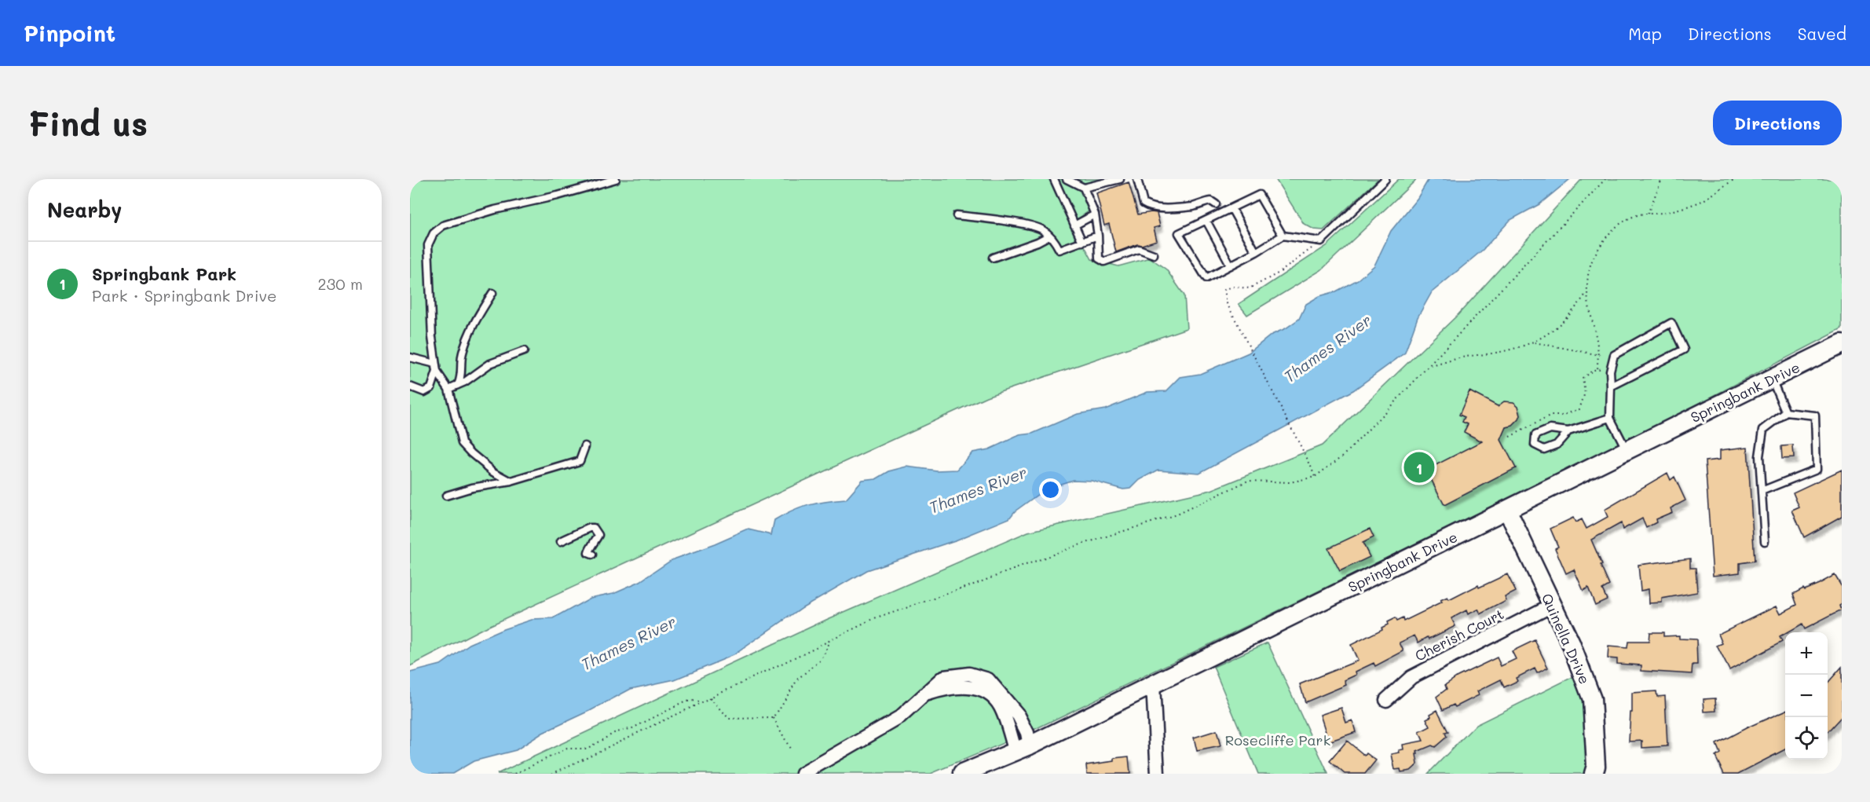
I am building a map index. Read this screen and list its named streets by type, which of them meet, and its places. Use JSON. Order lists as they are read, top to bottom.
{
  "streets": {
    "main road": ["Springbank Drive", "Quinella Drive"],
    "street": ["Cherish Court"]
  },
  "crossings": [
    ["Springbank Drive", "Quinella Drive"],
    ["Cherish Court", "Quinella Drive"]
  ],
  "water": ["Thames River"],
  "parks": ["Rosecliffe Park"],
  "page": {
    "header": "Pinpoint",
    "nav": ["Map", "Directions", "Saved"],
    "buttons": "Directions",
    "title": "Find us",
    "heading": "Nearby",
    "list": [
      {
        "mark": "1",
        "name": "Springbank Park",
        "note": "Park · Springbank Drive",
        "value": "230 m"
      }
    ],
    "pins": "1",
    "map_buttons": ["+", "−"]
  }
}
